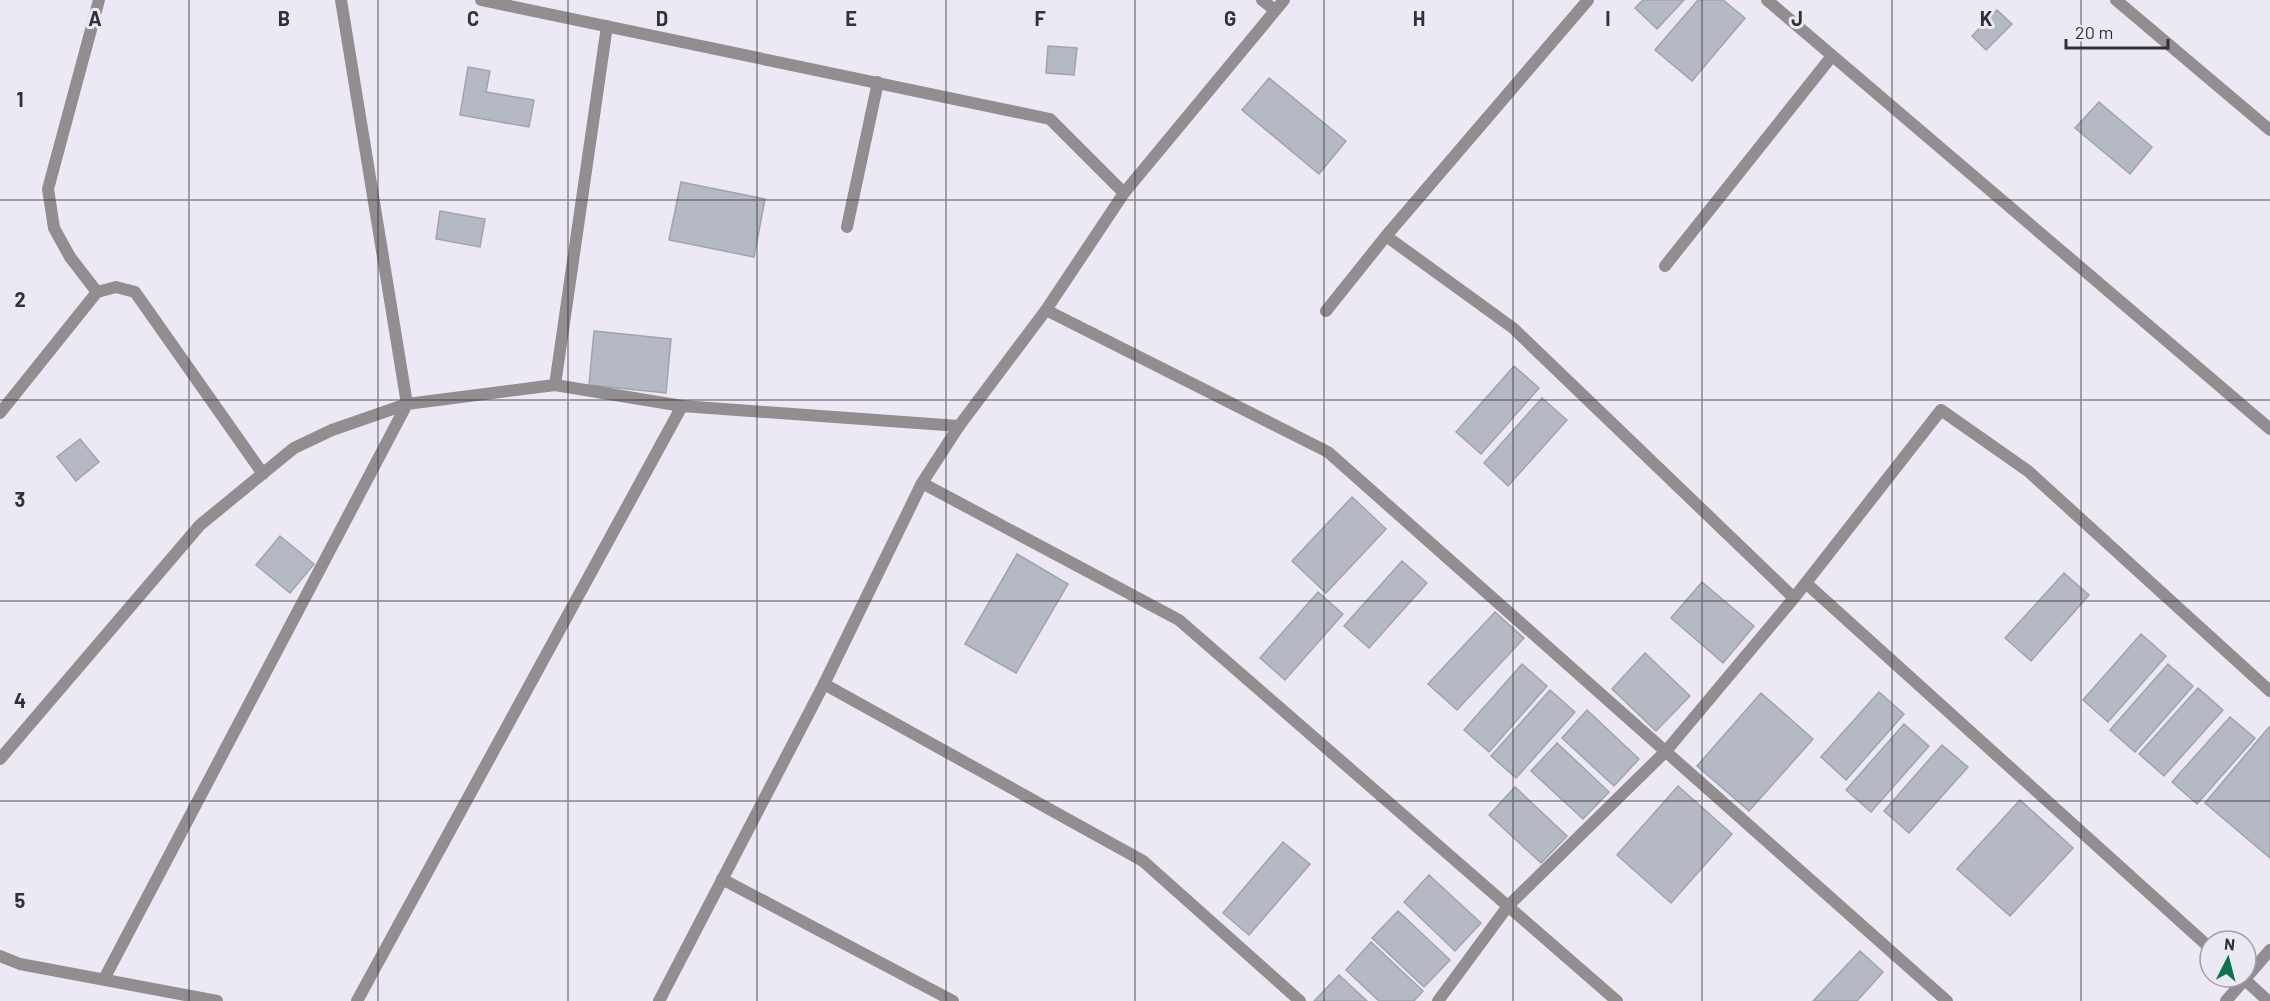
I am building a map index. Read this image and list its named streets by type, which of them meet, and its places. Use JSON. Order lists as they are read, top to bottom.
{
  "scale_bar": "20 m",
  "north": "top",
  "grid": {
    "columns": [
      "A",
      "B",
      "C",
      "D",
      "E",
      "F",
      "G",
      "H",
      "I",
      "J",
      "K"
    ],
    "rows": [
      "1",
      "2",
      "3",
      "4",
      "5"
    ]
  }
}
